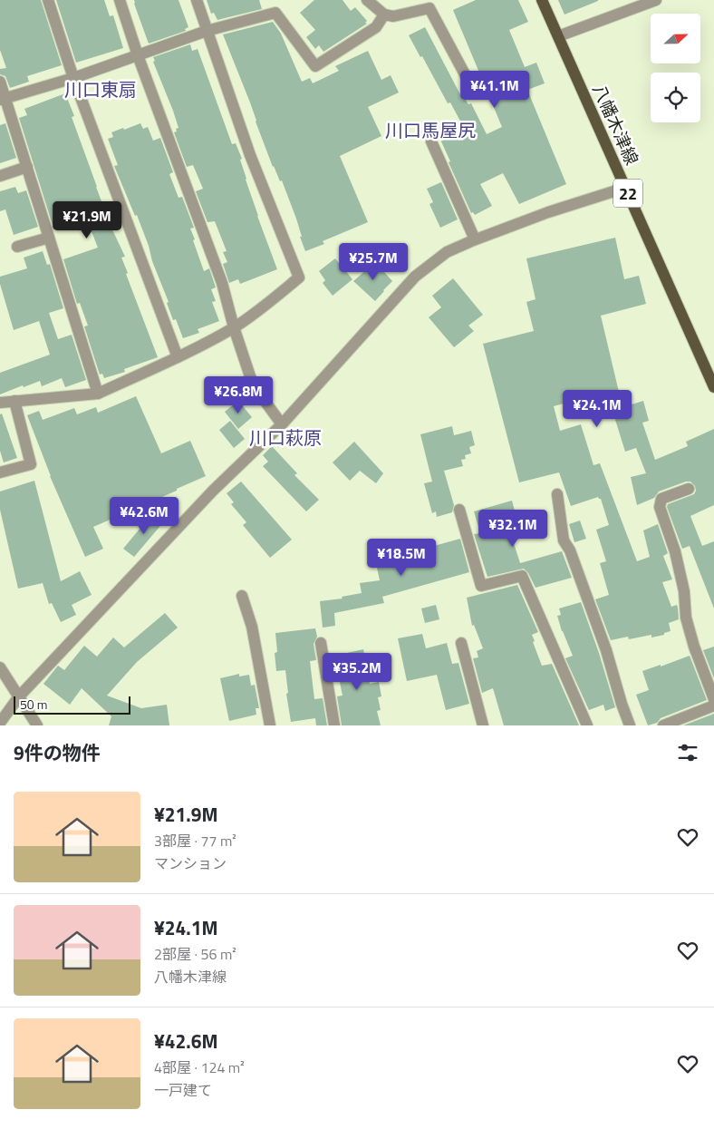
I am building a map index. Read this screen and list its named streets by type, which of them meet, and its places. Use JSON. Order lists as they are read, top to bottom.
{
  "streets": {
    "main road": ["八幡木津線", "22"]
  },
  "districts": ["川口東扇", "川口馬屋尻", "川口萩原"],
  "scale_bar": "50 m",
  "north": "right",
  "page": {
    "price": [
      "¥41.1M",
      "¥21.9M",
      "¥25.7M",
      "¥26.8M",
      "¥24.1M",
      "¥42.6M",
      "¥32.1M",
      "¥18.5M",
      "¥35.2M"
    ],
    "scale": "50 m",
    "heading": "9件の物件",
    "list": [
      {
        "name": "¥21.9M",
        "note": "3部屋 · 77 m² · マンション"
      },
      {
        "name": "¥24.1M",
        "note": "2部屋 · 56 m² · 八幡木津線"
      },
      {
        "name": "¥42.6M",
        "note": "4部屋 · 124 m² · 一戸建て"
      }
    ]
  }
}
